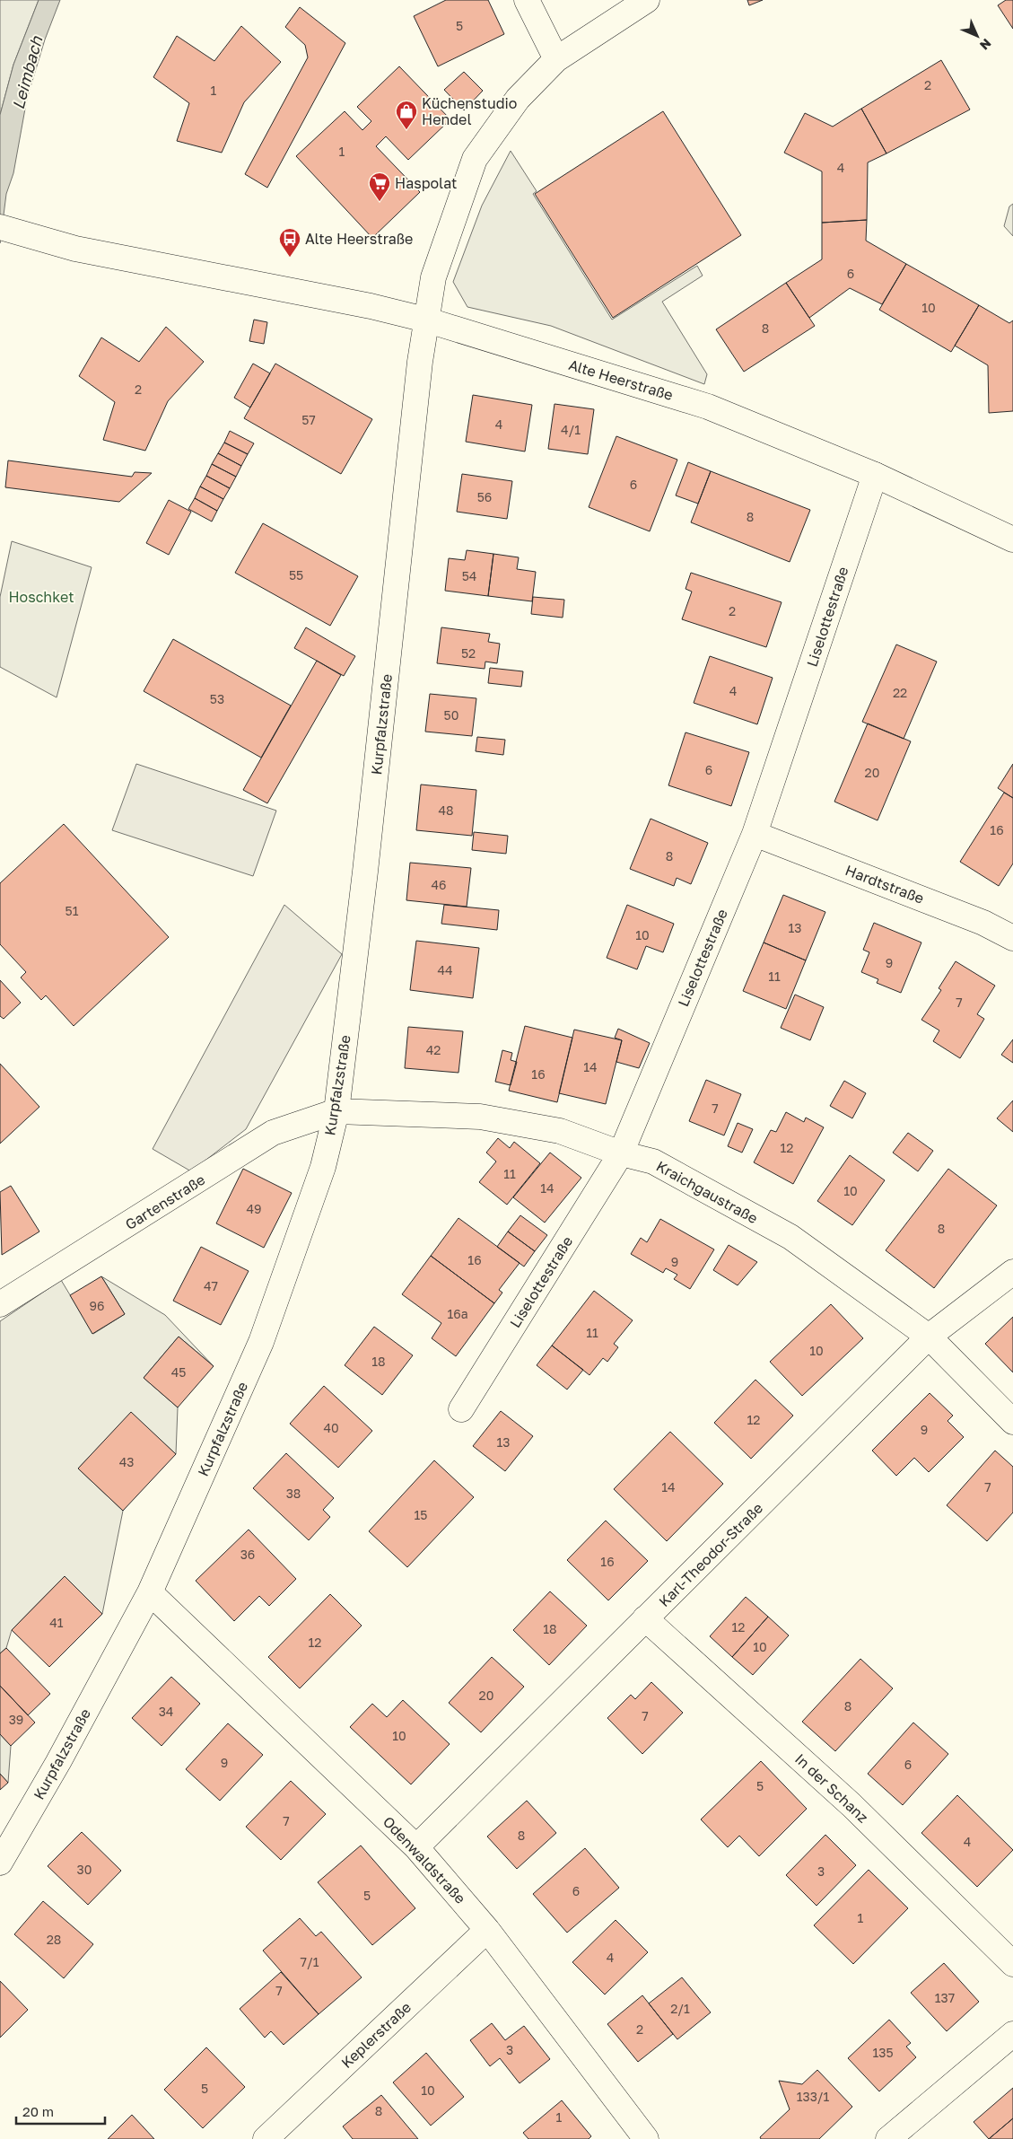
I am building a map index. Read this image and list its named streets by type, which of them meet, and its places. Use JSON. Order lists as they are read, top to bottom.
{
  "streets": {
    "street": [
      "Alte Heerstraße",
      "Liselottestraße",
      "Kurpfalzstraße",
      "Hardtstraße",
      "Kraichgaustraße",
      "Gartenstraße",
      "Karl-Theodor-Straße",
      "In der Schanz",
      "Odenwaldstraße",
      "Keplerstraße"
    ]
  },
  "crossings": [
    ["Alte Heerstraße", "Liselottestraße"],
    ["Alte Heerstraße", "Kurpfalzstraße"],
    ["Liselottestraße", "Hardtstraße"],
    ["Liselottestraße", "Kraichgaustraße"],
    ["Kurpfalzstraße", "Kraichgaustraße"],
    ["Kurpfalzstraße", "Gartenstraße"],
    ["Kurpfalzstraße", "Odenwaldstraße"],
    ["Kraichgaustraße", "Gartenstraße"],
    ["Kraichgaustraße", "Karl-Theodor-Straße"],
    ["Karl-Theodor-Straße", "In der Schanz"],
    ["Karl-Theodor-Straße", "Odenwaldstraße"],
    ["Odenwaldstraße", "Keplerstraße"]
  ],
  "water": ["Leimbach"],
  "parks": ["Hoschket"],
  "places": {
    "shop": ["Küchenstudio Hendel"],
    "supermarket": ["Haspolat"],
    "bus stop": ["Alte Heerstraße"]
  },
  "house_numbers": [
    "5",
    "2",
    "1",
    "1",
    "4",
    "6",
    "10",
    "8",
    "2",
    "57",
    "4",
    "4/1",
    "6",
    "56",
    "8",
    "55",
    "54",
    "2",
    "52",
    "4",
    "22",
    "53",
    "50",
    "6",
    "20",
    "48",
    "16",
    "8",
    "46",
    "51",
    "13",
    "10",
    "9",
    "44",
    "11",
    "7",
    "42",
    "14",
    "16",
    "7",
    "12",
    "11",
    "14",
    "10",
    "49",
    "8",
    "16",
    "9",
    "47",
    "96",
    "16a",
    "11",
    "10",
    "18",
    "45",
    "12",
    "40",
    "9",
    "13",
    "43",
    "14",
    "7",
    "38",
    "15",
    "36",
    "16",
    "41",
    "12",
    "18",
    "12",
    "10",
    "20",
    "8",
    "34",
    "7",
    "39",
    "10",
    "9",
    "6",
    "5",
    "7",
    "8",
    "4",
    "30",
    "3",
    "6",
    "5",
    "1",
    "28",
    "4",
    "7/1",
    "7",
    "137",
    "2/1",
    "2",
    "3",
    "135",
    "5",
    "10",
    "133/1",
    "8",
    "1"
  ],
  "scale_bar": "20 m",
  "north": "bottom right"
}
